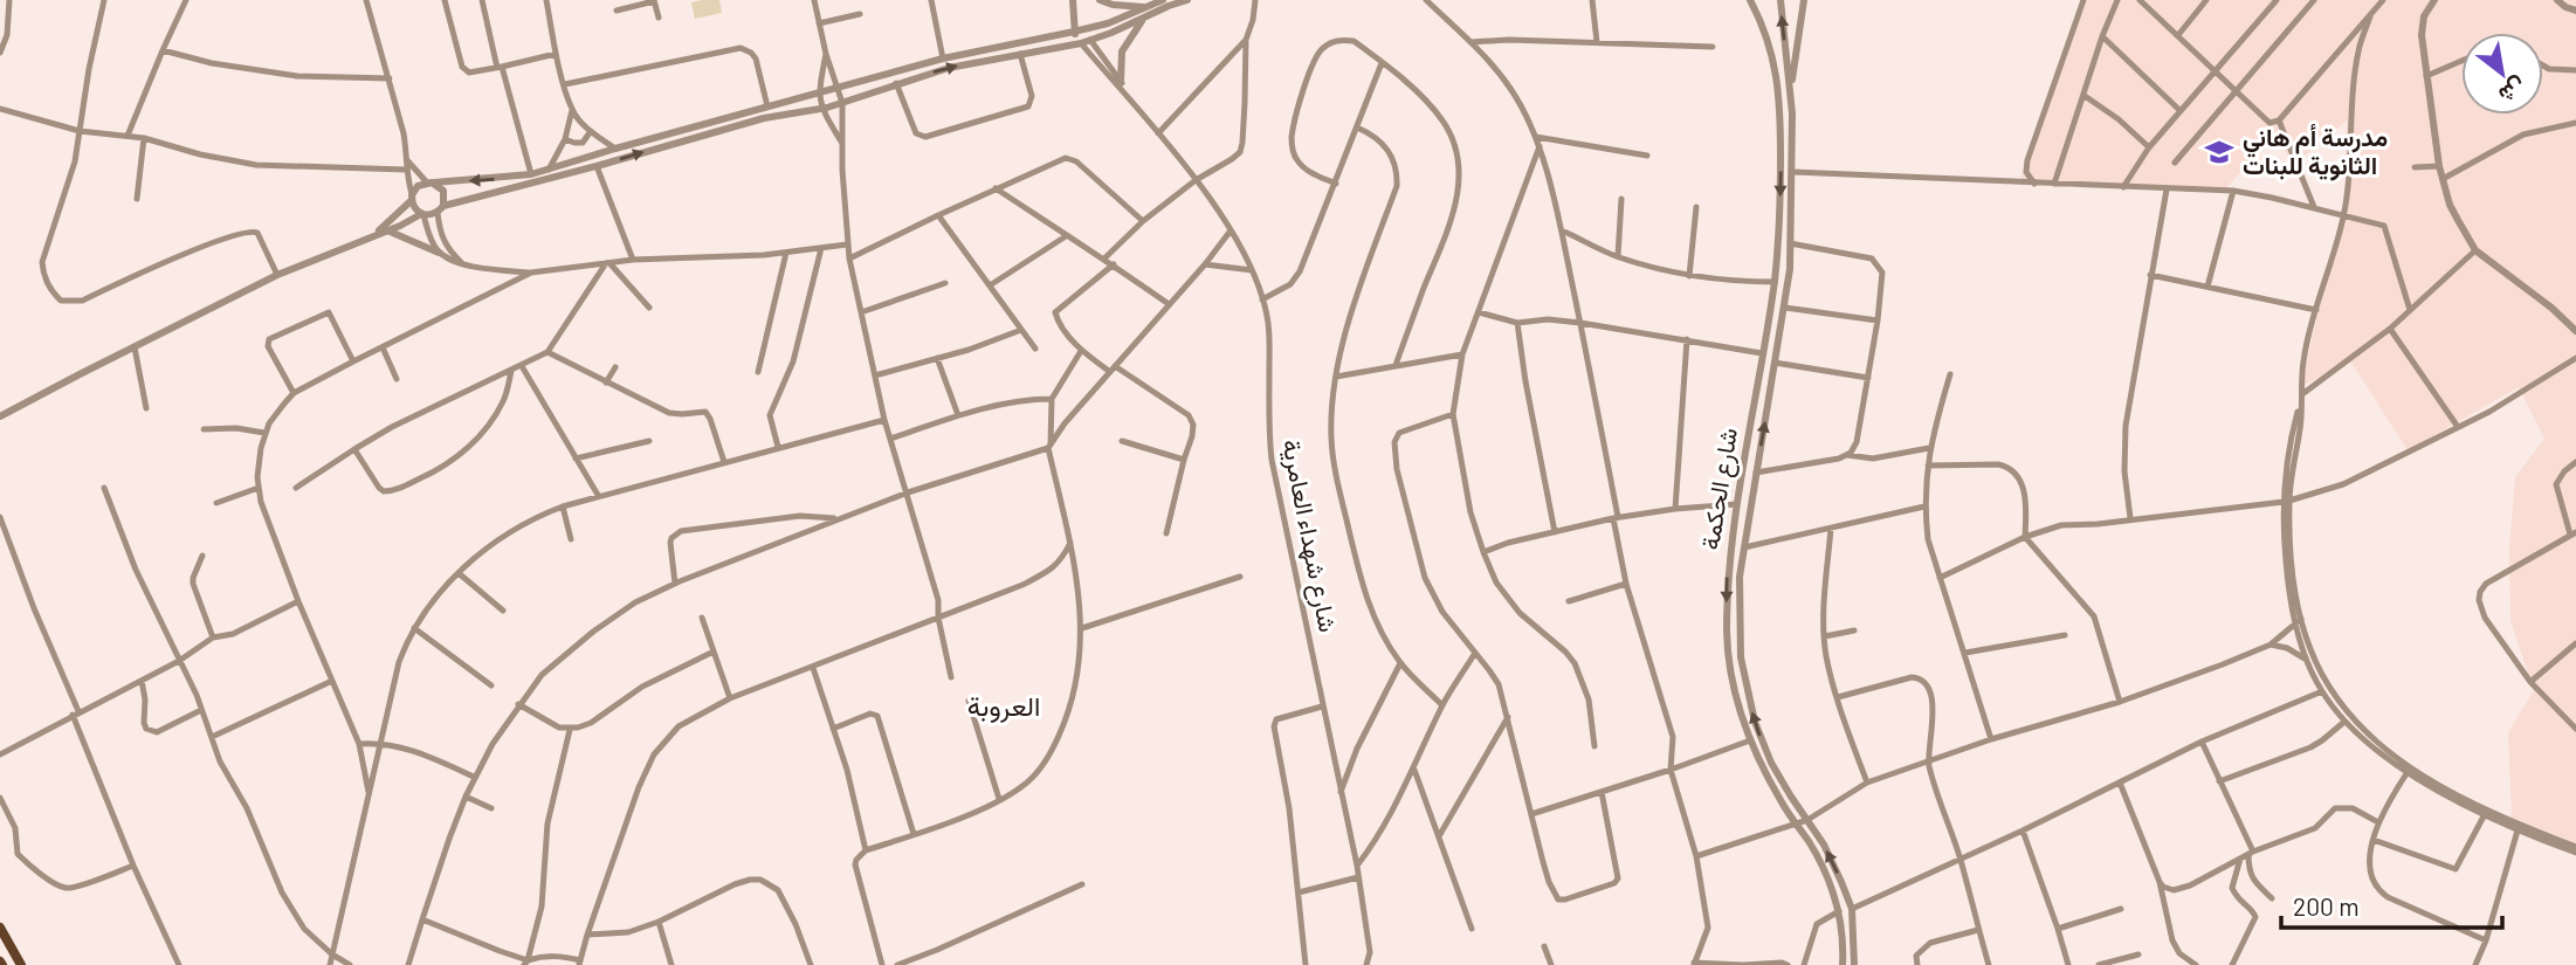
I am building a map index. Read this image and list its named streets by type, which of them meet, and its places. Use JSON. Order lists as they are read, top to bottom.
{
  "streets": {
    "street": ["شارع الحكمة", "شارع شهداء العامرية"]
  },
  "districts": ["العروبة"],
  "places": {
    "school or university": ["مدرسة أم هاني الثانوية للبنات"]
  },
  "scale_bar": "200 m",
  "north": "bottom right"
}
